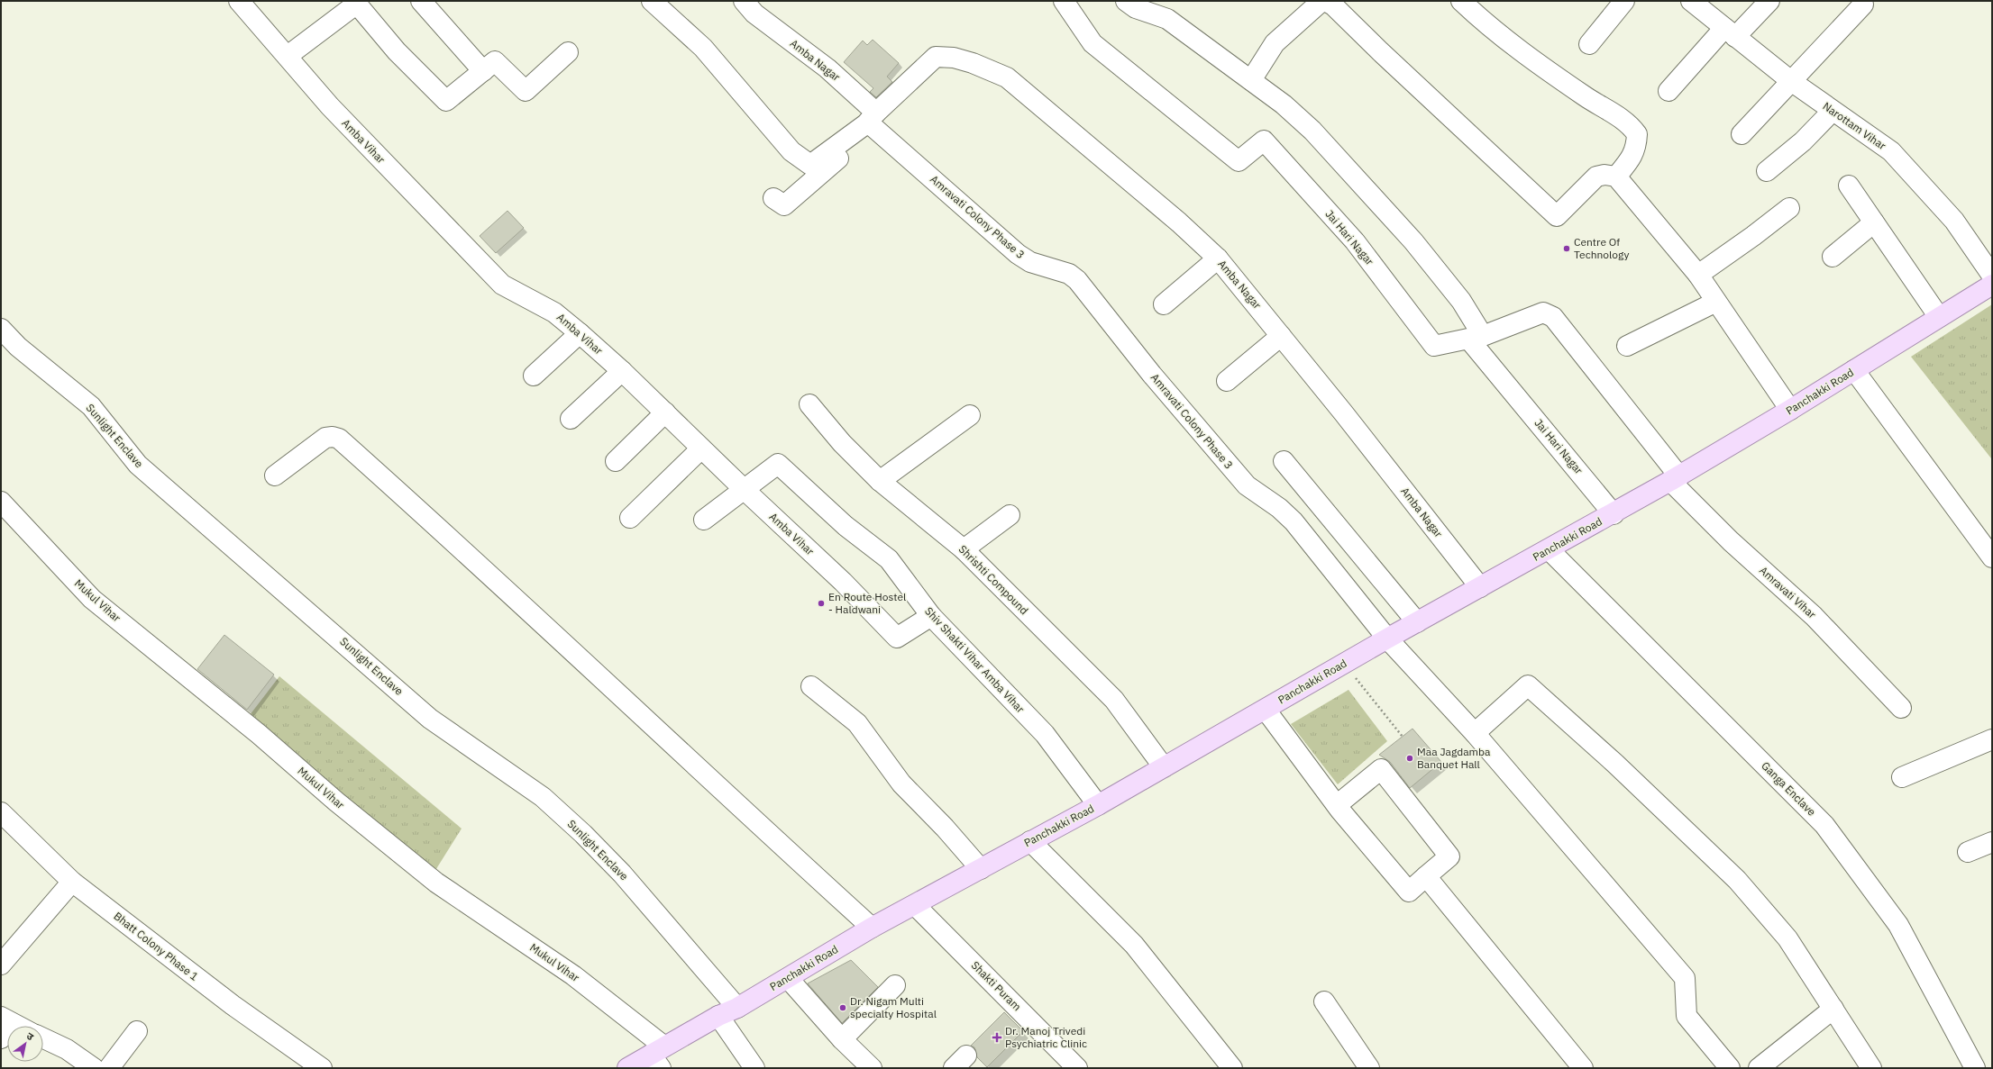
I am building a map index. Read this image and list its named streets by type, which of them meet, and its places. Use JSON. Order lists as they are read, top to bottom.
{
  "streets": {
    "main road": ["Panchakki Road"],
    "street": [
      "Amba Nagar",
      "Narottam Vihar",
      "Amba Vihar",
      "Amravati Colony Phase 3",
      "Jai Hari Nagar",
      "Sunlight Enclave",
      "Shrishti Compound",
      "Amravati Vihar",
      "Mukul Vihar",
      "Shiv Shakti Vihar Amba Vihar",
      "Ganga Enclave",
      "Bhatt Colony Phase 1",
      "Shakti Puram"
    ]
  },
  "crossings": [
    ["Amba Nagar", "Amravati Colony Phase 3"],
    ["Amba Nagar", "Panchakki Road"],
    ["Amba Vihar", "Shiv Shakti Vihar Amba Vihar"],
    ["Amravati Colony Phase 3", "Panchakki Road"],
    ["Jai Hari Nagar", "Panchakki Road"],
    ["Jai Hari Nagar", "Amravati Vihar"],
    ["Panchakki Road", "Sunlight Enclave"],
    ["Panchakki Road", "Shrishti Compound"],
    ["Panchakki Road", "Amravati Vihar"],
    ["Panchakki Road", "Mukul Vihar"],
    ["Panchakki Road", "Shiv Shakti Vihar Amba Vihar"],
    ["Panchakki Road", "Ganga Enclave"],
    ["Panchakki Road", "Shakti Puram"]
  ],
  "places": {
    "other": [
      "Centre Of Technology",
      "En Route Hostel - Haldwani",
      "Maa Jagdamba Banquet Hall",
      "Dr. Nigam Multi specialty Hospital"
    ],
    "health": ["Dr. Manoj Trivedi Psychiatric Clinic"]
  },
  "north": "top right"
}
